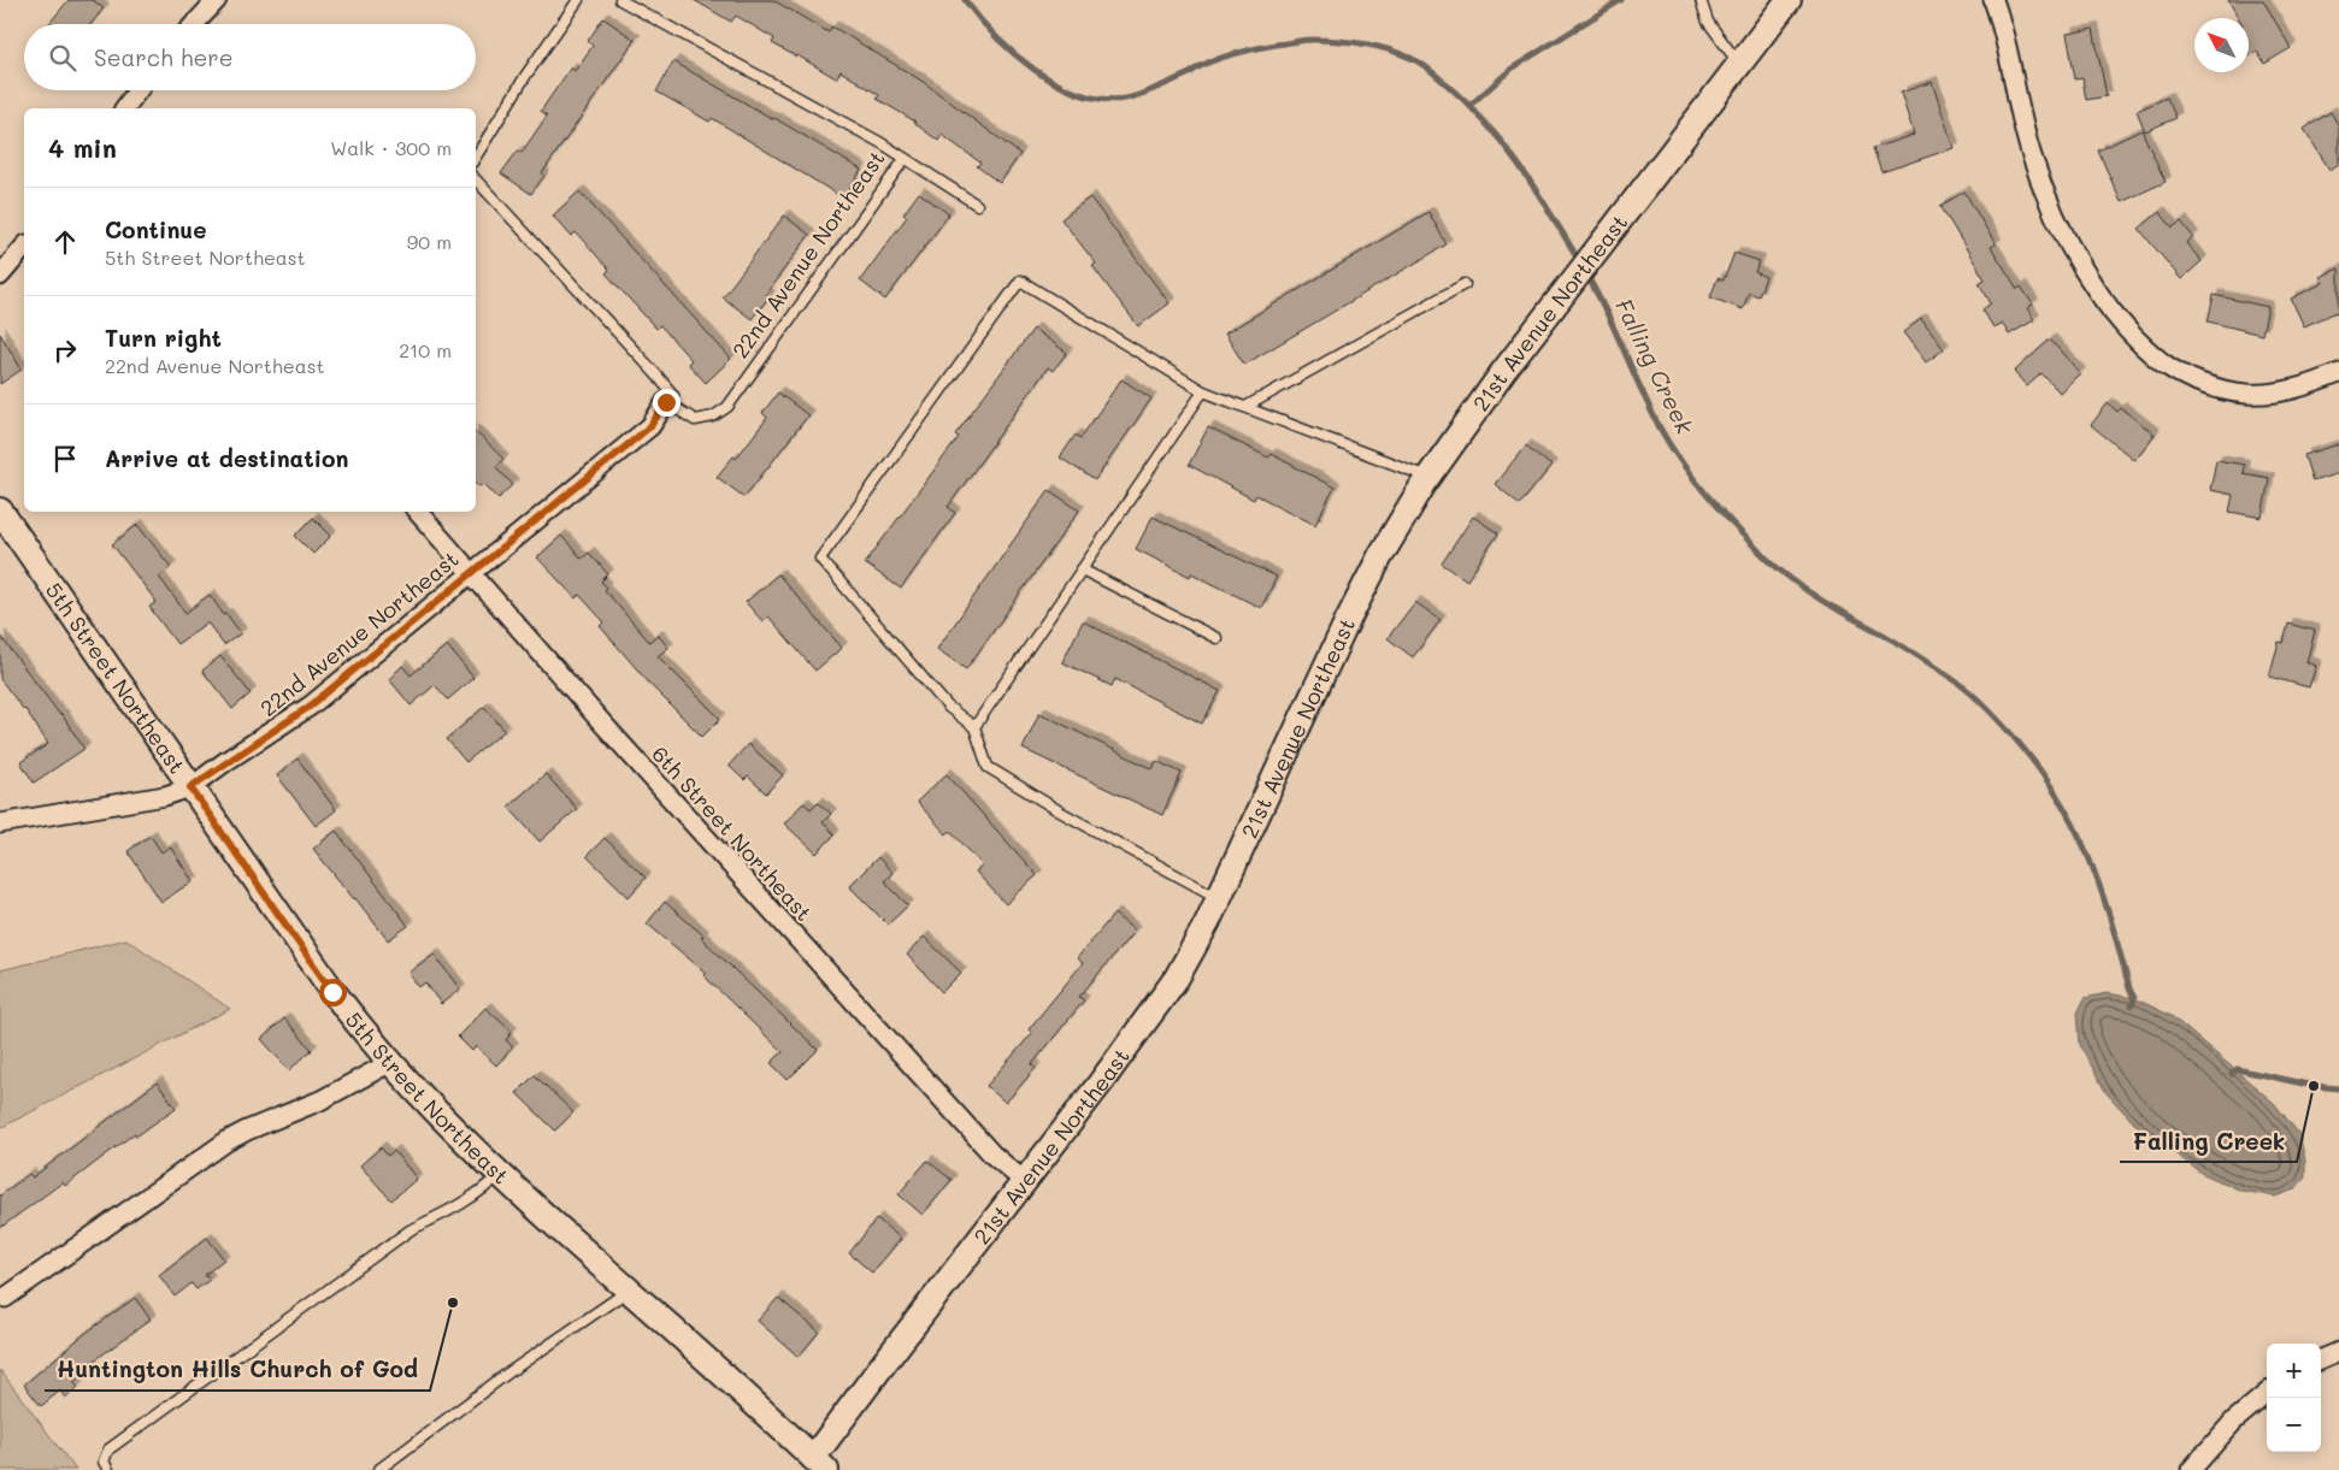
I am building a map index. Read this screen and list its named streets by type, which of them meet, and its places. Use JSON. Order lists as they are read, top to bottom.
{
  "streets": {
    "street": [
      "22nd Avenue Northeast",
      "21st Avenue Northeast",
      "5th Street Northeast",
      "6th Street Northeast"
    ]
  },
  "crossings": [
    ["22nd Avenue Northeast", "5th Street Northeast"],
    ["22nd Avenue Northeast", "6th Street Northeast"],
    ["21st Avenue Northeast", "5th Street Northeast"],
    ["21st Avenue Northeast", "6th Street Northeast"]
  ],
  "water": ["Falling Creek"],
  "places": ["Falling Creek", "Huntington Hills Church of God"],
  "north": "top left",
  "page": {
    "search": "Search here",
    "heading": ["4 min", "Walk · 300 m"],
    "list": [
      ["Continue", "5th Street Northeast", "90 m"],
      ["Turn right", "22nd Avenue Northeast", "210 m"],
      "Arrive at destination"
    ],
    "map_buttons": ["+", "−"]
  }
}
